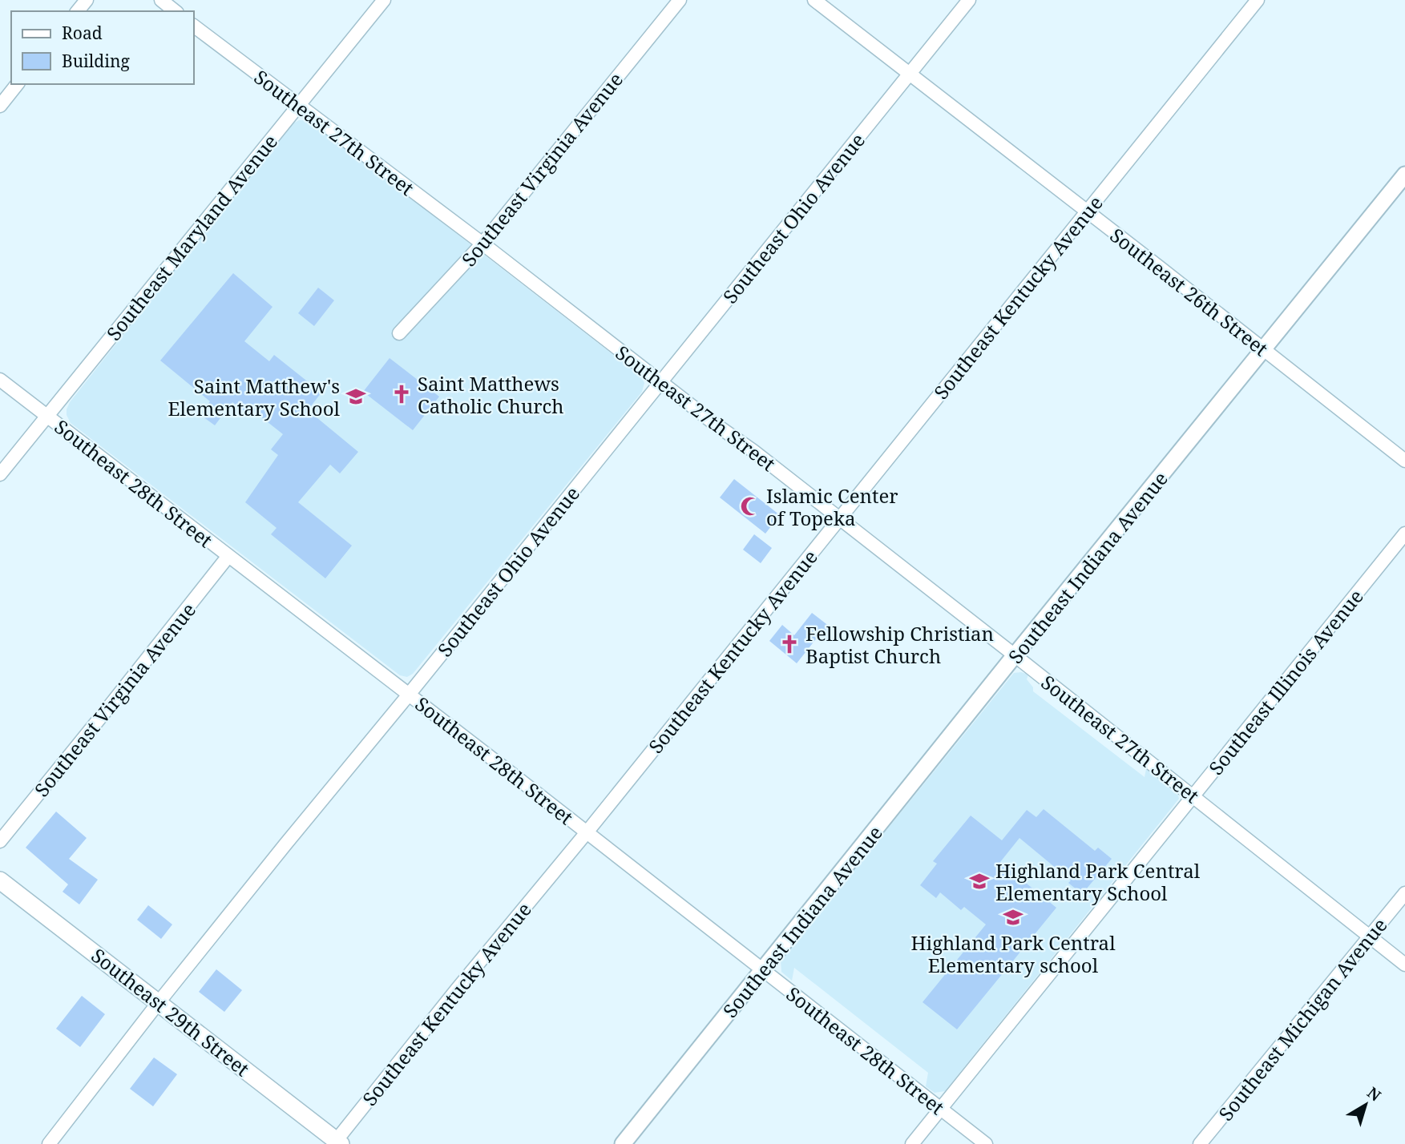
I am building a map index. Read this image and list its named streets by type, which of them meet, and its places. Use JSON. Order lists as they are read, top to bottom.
{
  "streets": {
    "main road": ["Southeast 29th Street"],
    "street": [
      "Southeast 27th Street",
      "Southeast Virginia Avenue",
      "Southeast Ohio Avenue",
      "Southeast Maryland Avenue",
      "Southeast 26th Street",
      "Southeast Kentucky Avenue",
      "Southeast 28th Street",
      "Southeast Indiana Avenue",
      "Southeast Illinois Avenue",
      "Southeast Michigan Avenue"
    ]
  },
  "crossings": [
    ["Southeast 27th Street", "Southeast Virginia Avenue"],
    ["Southeast 27th Street", "Southeast Ohio Avenue"],
    ["Southeast 27th Street", "Southeast Maryland Avenue"],
    ["Southeast 27th Street", "Southeast Kentucky Avenue"],
    ["Southeast 27th Street", "Southeast Indiana Avenue"],
    ["Southeast 27th Street", "Southeast Illinois Avenue"],
    ["Southeast 27th Street", "Southeast Michigan Avenue"],
    ["Southeast Virginia Avenue", "Southeast 28th Street"],
    ["Southeast Ohio Avenue", "Southeast 26th Street"],
    ["Southeast Ohio Avenue", "Southeast 28th Street"],
    ["Southeast Ohio Avenue", "Southeast 29th Street"],
    ["Southeast Maryland Avenue", "Southeast 28th Street"],
    ["Southeast 26th Street", "Southeast Kentucky Avenue"],
    ["Southeast 26th Street", "Southeast Indiana Avenue"],
    ["Southeast Kentucky Avenue", "Southeast 28th Street"],
    ["Southeast Kentucky Avenue", "Southeast 29th Street"],
    ["Southeast 28th Street", "Southeast Indiana Avenue"],
    ["Southeast 28th Street", "Southeast Illinois Avenue"]
  ],
  "places": {
    "church": ["Saint Matthews Catholic Church", "Fellowship Christian Baptist Church"],
    "school or university": ["Saint Matthew's Elementary School", "Highland Park Central Elementary School", "Highland Park Central Elementary school"],
    "mosque": ["Islamic Center of Topeka"]
  },
  "legend": ["Road", "Building"],
  "north": "top right"
}
